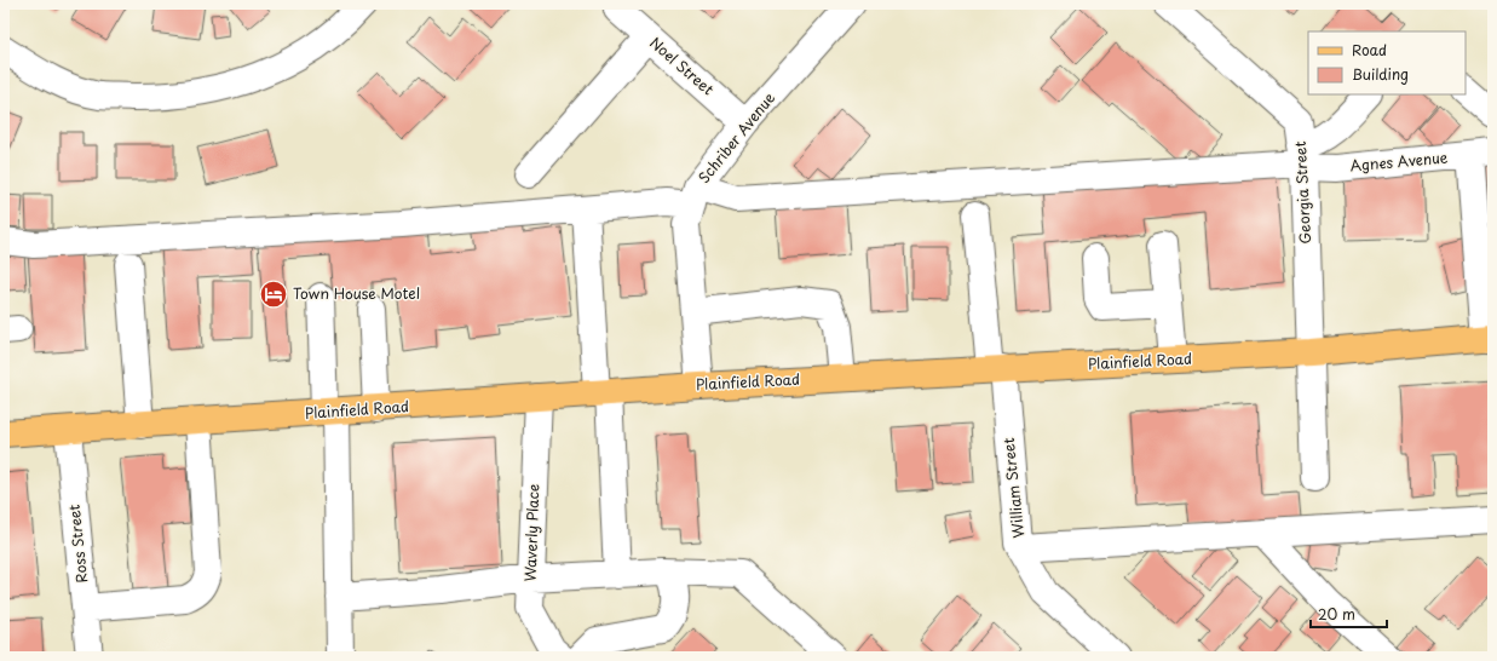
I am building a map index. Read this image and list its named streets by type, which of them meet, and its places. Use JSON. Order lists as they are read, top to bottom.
{
  "streets": {
    "main road": ["Plainfield Road"],
    "street": [
      "Noel Street",
      "Schriber Avenue",
      "Agnes Avenue",
      "Georgia Street",
      "William Street",
      "Waverly Place",
      "Ross Street"
    ]
  },
  "crossings": [
    ["Noel Street", "Schriber Avenue"],
    ["Schriber Avenue", "Plainfield Road"],
    ["Agnes Avenue", "Georgia Street"],
    ["Georgia Street", "Plainfield Road"],
    ["Plainfield Road", "William Street"],
    ["Plainfield Road", "Waverly Place"],
    ["Plainfield Road", "Ross Street"]
  ],
  "places": {
    "hotel": ["Town House Motel"]
  },
  "legend": ["Road", "Building"],
  "scale_bar": "20 m"
}
